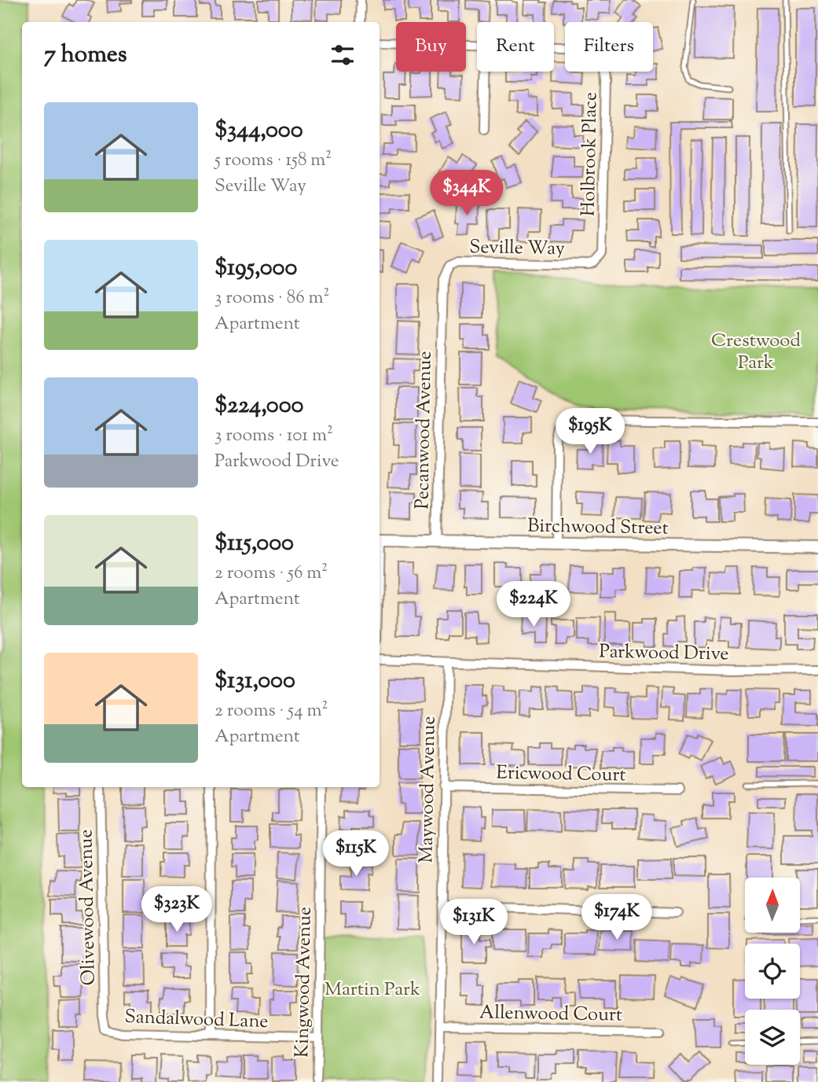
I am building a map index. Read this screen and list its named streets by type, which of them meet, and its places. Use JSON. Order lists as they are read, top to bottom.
{
  "streets": {
    "street": [
      "Holbrook Place",
      "Seville Way",
      "Pecanwood Avenue",
      "Birchwood Street",
      "Parkwood Drive",
      "Ericwood Court",
      "Maywood Avenue",
      "Olivewood Avenue",
      "Kingwood Avenue",
      "Allenwood Court",
      "Sandalwood Lane"
    ]
  },
  "crossings": [
    ["Holbrook Place", "Seville Way"],
    ["Seville Way", "Pecanwood Avenue"],
    ["Pecanwood Avenue", "Birchwood Street"],
    ["Parkwood Drive", "Maywood Avenue"],
    ["Ericwood Court", "Maywood Avenue"],
    ["Maywood Avenue", "Allenwood Court"],
    ["Olivewood Avenue", "Sandalwood Lane"],
    ["Kingwood Avenue", "Sandalwood Lane"]
  ],
  "parks": ["Crestwood Park", "Martin Park"],
  "north": "top",
  "page": {
    "chip": ["Buy", "Rent", "Filters"],
    "heading": "7 homes",
    "list": [
      {
        "name": "$344,000",
        "note": "5 rooms · 158 m² · Seville Way"
      },
      {
        "name": "$195,000",
        "note": "3 rooms · 86 m² · Apartment"
      },
      {
        "name": "$224,000",
        "note": "3 rooms · 101 m² · Parkwood Drive"
      },
      {
        "name": "$115,000",
        "note": "2 rooms · 56 m² · Apartment"
      },
      {
        "name": "$131,000",
        "note": "2 rooms · 54 m² · Apartment"
      }
    ],
    "price": [
      "$344K",
      "$195K",
      "$224K",
      "$115K",
      "$323K",
      "$174K",
      "$131K"
    ]
  }
}
